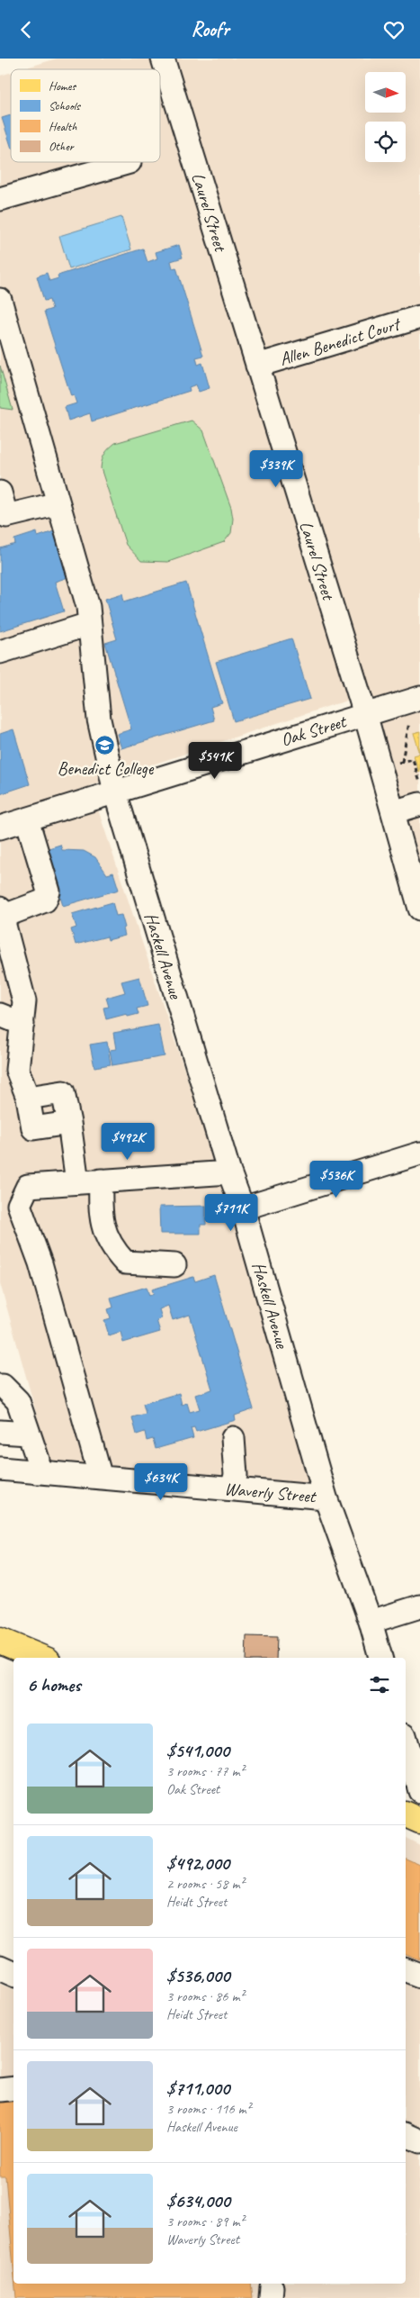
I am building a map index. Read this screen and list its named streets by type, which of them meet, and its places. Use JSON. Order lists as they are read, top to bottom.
{
  "streets": {
    "street": [
      "Laurel Street",
      "Allen Benedict Court",
      "Oak Street",
      "Haskell Avenue",
      "Waverly Street"
    ]
  },
  "crossings": [
    ["Laurel Street", "Allen Benedict Court"],
    ["Laurel Street", "Oak Street"],
    ["Oak Street", "Haskell Avenue"],
    ["Haskell Avenue", "Waverly Street"]
  ],
  "places": {
    "school or university": ["Benedict College"]
  },
  "legend": [
    "Homes",
    "Schools",
    "Health",
    "Other"
  ],
  "north": "right",
  "page": {
    "header": "Roofr",
    "price": [
      "$339K",
      "$541K",
      "$492K",
      "$536K",
      "$711K",
      "$634K"
    ],
    "heading": "6 homes",
    "list": [
      {
        "name": "$541,000",
        "note": "3 rooms · 77 m² · Oak Street"
      },
      {
        "name": "$492,000",
        "note": "2 rooms · 58 m² · Heidt Street"
      },
      {
        "name": "$536,000",
        "note": "3 rooms · 86 m² · Heidt Street"
      },
      {
        "name": "$711,000",
        "note": "3 rooms · 116 m² · Haskell Avenue"
      },
      {
        "name": "$634,000",
        "note": "3 rooms · 89 m² · Waverly Street"
      }
    ]
  }
}
